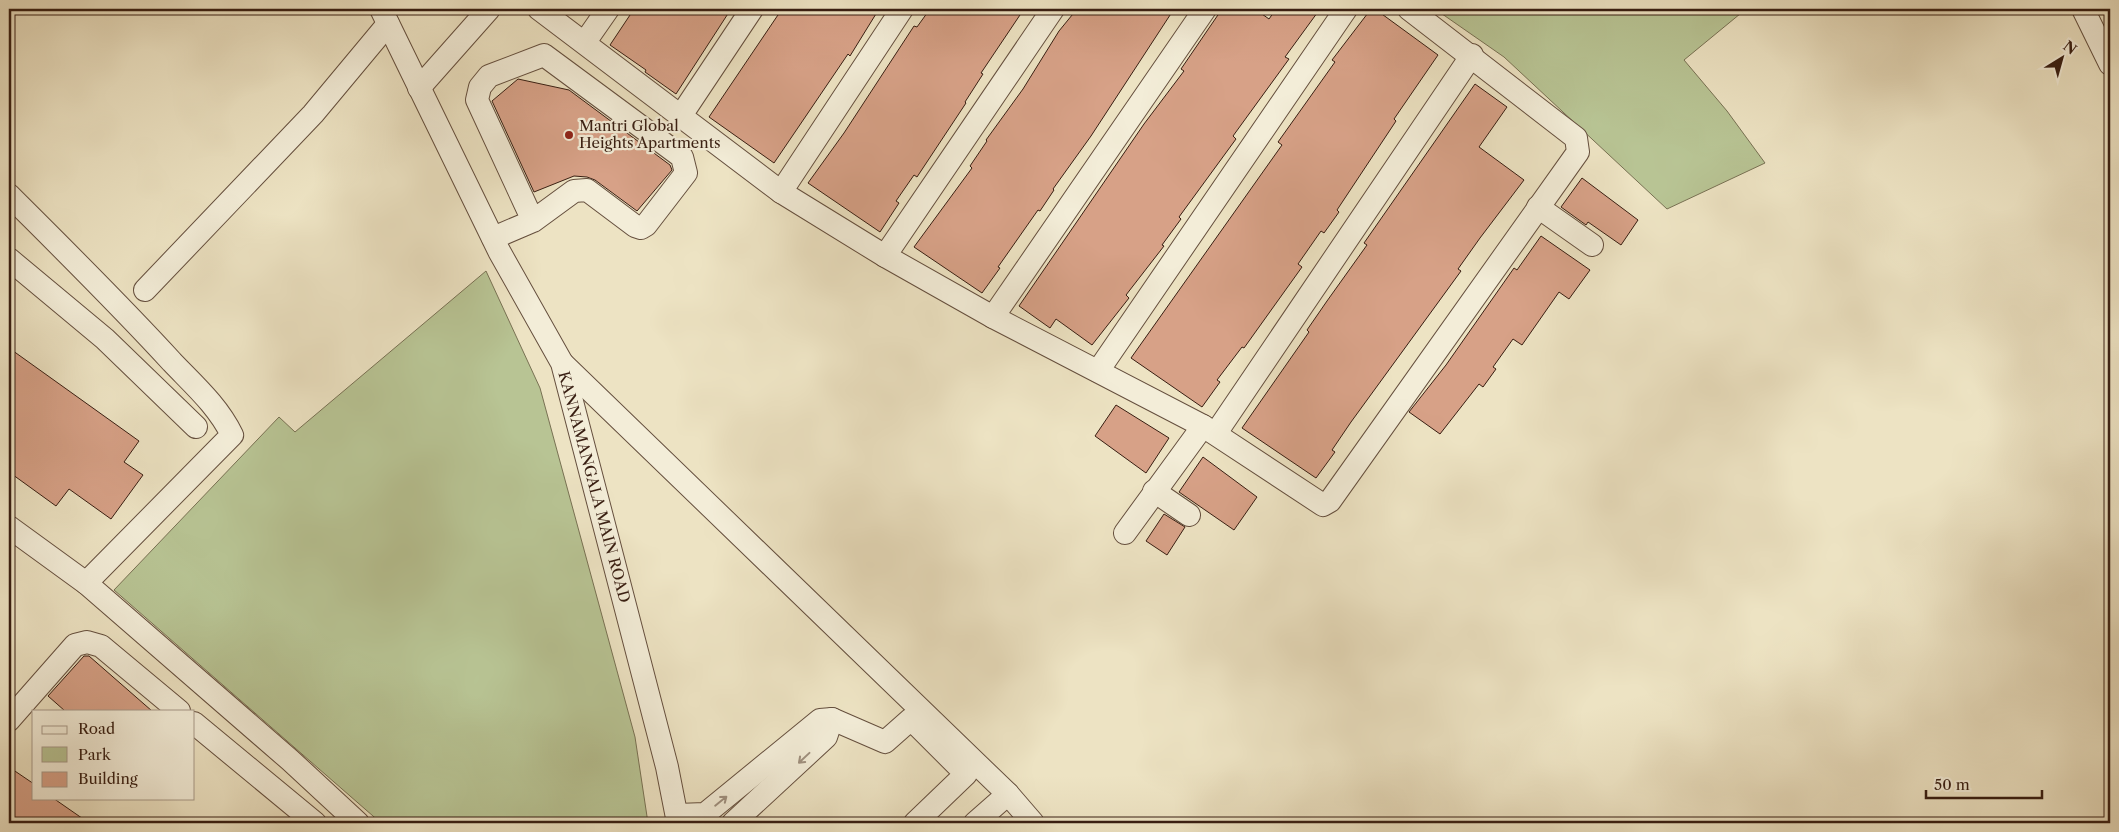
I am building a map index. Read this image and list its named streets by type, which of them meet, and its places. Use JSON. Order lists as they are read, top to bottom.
{
  "streets": {
    "street": ["KANNAMANGALA MAIN ROAD"]
  },
  "places": ["Mantri Global Heights Apartments"],
  "legend": ["Road", "Park", "Building"],
  "scale_bar": "50 m",
  "north": "top right"
}
